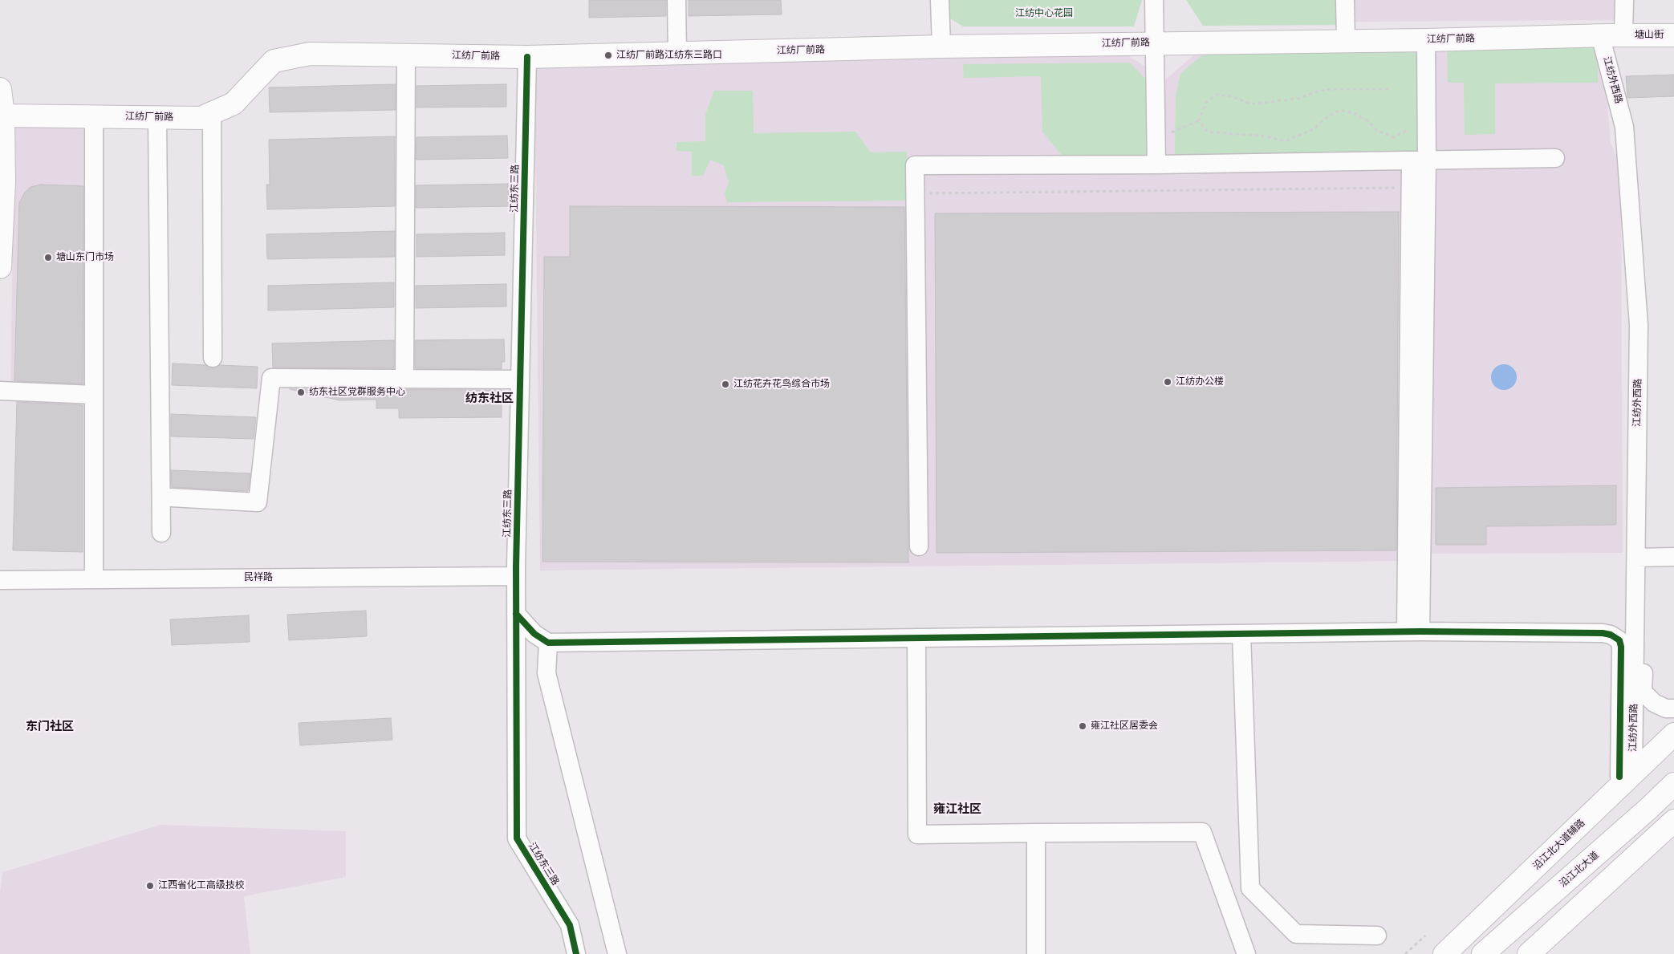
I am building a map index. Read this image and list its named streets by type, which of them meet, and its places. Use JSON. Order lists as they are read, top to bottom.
{
  "streets": {
    "main road": [
      "塘山街",
      "江纺厂前路",
      "沿江北大道辅路",
      "沿江北大道"
    ],
    "street": ["江纺外西路", "江纺东三路", "民祥路"]
  },
  "crossings": [
    ["塘山街", "江纺厂前路"],
    ["塘山街", "江纺外西路"],
    ["江纺厂前路", "江纺外西路"],
    ["江纺厂前路", "江纺东三路"],
    ["江纺外西路", "沿江北大道辅路"],
    ["江纺东三路", "民祥路"]
  ],
  "districts": ["纺东社区", "东门社区", "雍江社区"],
  "parks": ["江纺中心花园"],
  "places": [
    "江纺厂前路江纺东三路口",
    "塘山东门市场",
    "江纺办公楼",
    "江纺花卉花鸟综合市场",
    "纺东社区党群服务中心",
    "雍江社区居委会",
    "江西省化工高级技校"
  ]
}
